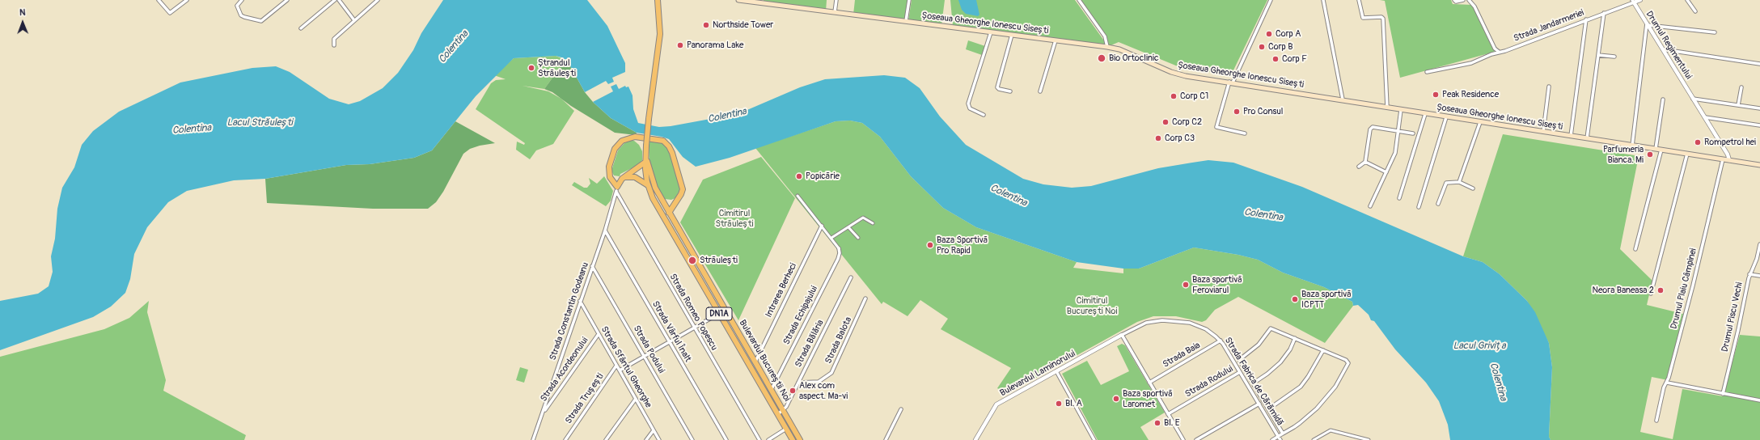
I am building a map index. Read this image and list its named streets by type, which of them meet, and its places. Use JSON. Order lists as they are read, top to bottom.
{
  "streets": {
    "main road": ["Șoseaua Gheorghe Ionescu Sisești", "DN1A", "Bulevardul Bucureștii Noi"],
    "street": [
      "Strada Jandarmeriei",
      "Drumul Regimentului",
      "Drumul Plaiu Câmpinei",
      "Intrarea Berheci",
      "Strada Constantin Godeanu",
      "Strada Romeo Popescu",
      "Strada Echipajului",
      "Drumul Piscu Vechi",
      "Strada Vârful Înalt",
      "Strada Balota",
      "Strada Bălăria",
      "Strada Podului",
      "Strada Baia",
      "Strada Sfântul Gheorghe",
      "Strada Acordeonului",
      "Bulevardul Laminorului",
      "Strada Rodului",
      "Strada Fabrica de Cărămidă",
      "Strada Trușești"
    ]
  },
  "crossings": [
    ["Șoseaua Gheorghe Ionescu Sisești", "Strada Jandarmeriei"],
    ["Șoseaua Gheorghe Ionescu Sisești", "Drumul Regimentului"],
    ["Șoseaua Gheorghe Ionescu Sisești", "Drumul Plaiu Câmpinei"],
    ["Strada Jandarmeriei", "Drumul Regimentului"],
    ["Intrarea Berheci", "Bulevardul Bucureștii Noi"],
    ["Strada Constantin Godeanu", "Strada Romeo Popescu"],
    ["Strada Constantin Godeanu", "Strada Vârful Înalt"],
    ["Strada Constantin Godeanu", "Strada Podului"],
    ["Strada Constantin Godeanu", "Strada Sfântul Gheorghe"],
    ["Strada Constantin Godeanu", "Strada Acordeonului"],
    ["Strada Echipajului", "Bulevardul Bucureștii Noi"],
    ["Strada Balota", "Strada Bălăria"],
    ["Strada Bălăria", "Bulevardul Bucureștii Noi"],
    ["Strada Baia", "Strada Fabrica de Cărămidă"],
    ["Strada Sfântul Gheorghe", "Strada Acordeonului"],
    ["Strada Sfântul Gheorghe", "Strada Trușești"],
    ["Bulevardul Laminorului", "Strada Fabrica de Cărămidă"],
    ["Strada Rodului", "Strada Fabrica de Cărămidă"]
  ],
  "water": ["Colentina", "Lacul Străulești", "Lacul Grivița"],
  "parks": ["Cimitirul Străulești", "Cimitirul București Noi"],
  "places": [
    "Northside Tower",
    "Corp A",
    "Panorama Lake",
    "Corp B",
    "Bio Ortoclinic",
    "Corp F",
    "Ștrandul Străulești",
    "Peak Residence",
    "Corp C1",
    "Pro Consul",
    "Corp C2",
    "Corp C3",
    "Rompetrol hei",
    "Parfumeria Bianca. Mi",
    "Popicărie",
    "Baza Sportivă Pro Rapid",
    "Străulești",
    "Baza sportivă Feroviarul",
    "Neora Baneasa 2",
    "Baza sportivă ICPTT",
    "Alex com aspect. Ma-vi",
    "Baza sportivă Laromet",
    "Bl. A",
    "Bl. E"
  ],
  "north": "top"
}
